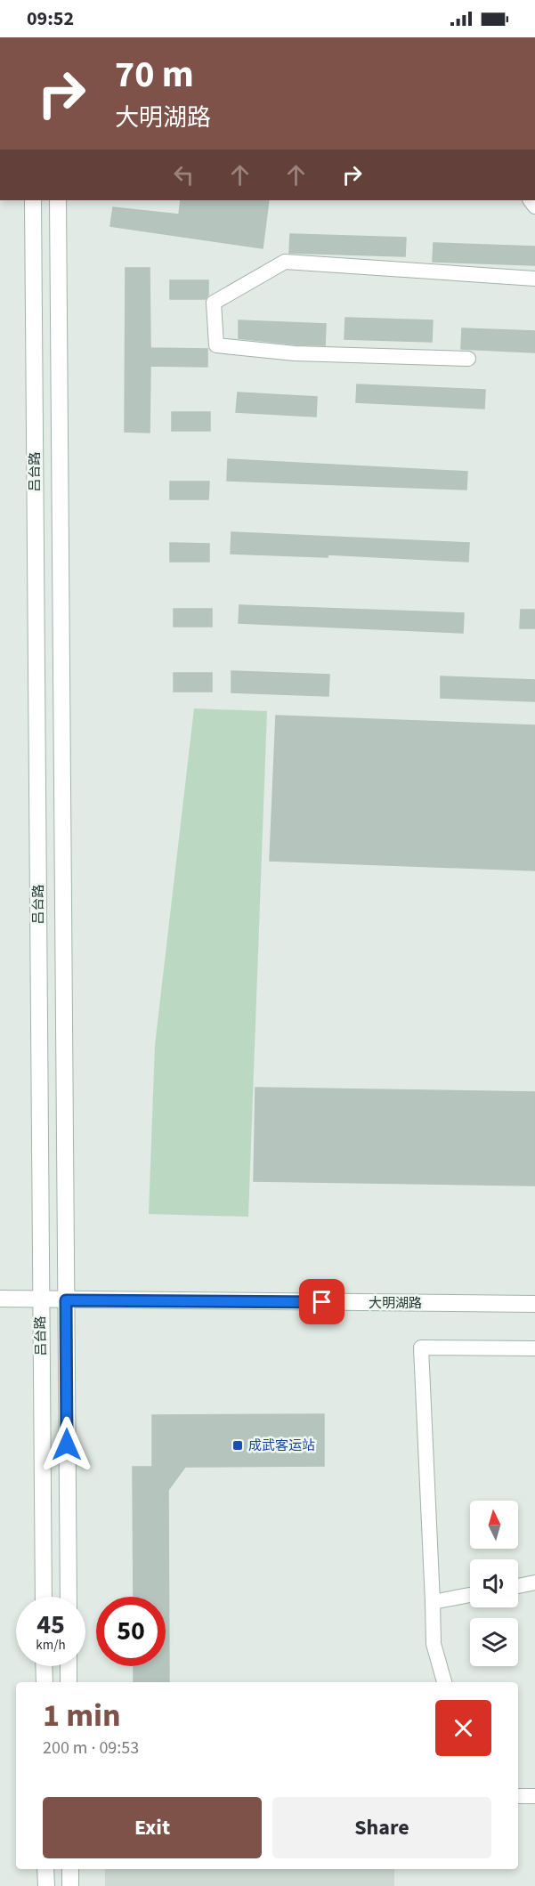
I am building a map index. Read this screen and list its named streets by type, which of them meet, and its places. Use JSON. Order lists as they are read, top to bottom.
{
  "streets": {
    "main road": ["吕台路", "大明湖路"]
  },
  "crossings": [
    ["吕台路", "大明湖路"]
  ],
  "places": {
    "transit": ["成武客运站"]
  },
  "north": "top",
  "page": {
    "status": "09:52",
    "turn": ["70 m", "大明湖路"],
    "speed": "45 km/h",
    "limit": "50",
    "heading": ["1 min", "200 m · 09:53"],
    "buttons": ["Exit", "Share"]
  }
}
